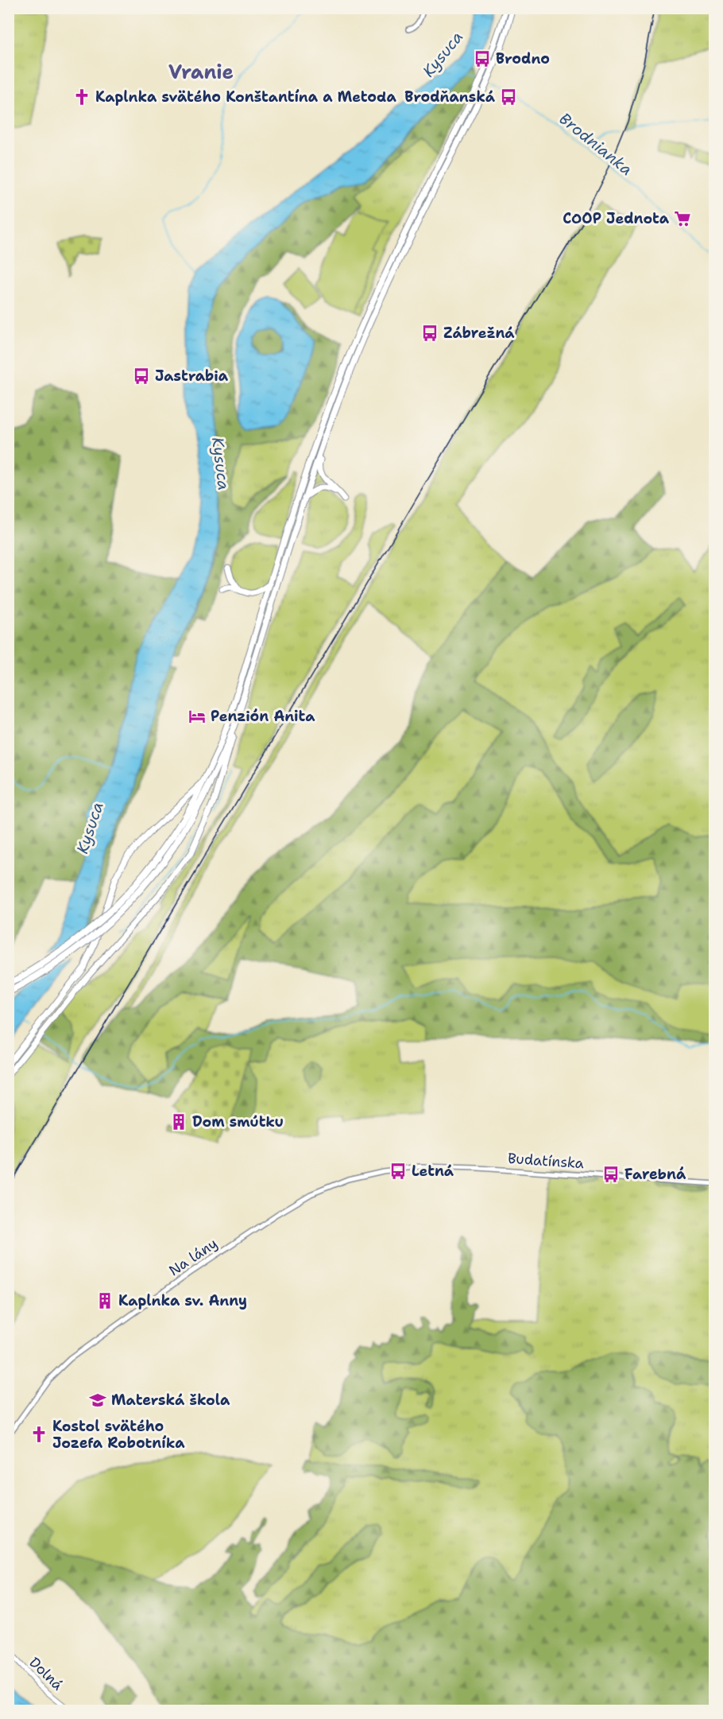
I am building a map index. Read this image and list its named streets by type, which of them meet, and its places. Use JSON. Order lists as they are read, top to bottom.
{
  "streets": {
    "main road": ["Dolná"],
    "street": ["Budatínska", "Na lány"]
  },
  "crossings": [
    ["Budatínska", "Na lány"]
  ],
  "districts": ["Vranie"],
  "water": ["Kysuca", "Brodnianka"],
  "places": {
    "bus stop": [
      "Brodno",
      "Brodňanská",
      "Zábrežná",
      "Jastrabia",
      "Letná",
      "Farebná"
    ],
    "church": ["Kaplnka svätého Konštantína a Metoda", "Kostol svätého Jozefa Robotníka"],
    "supermarket": ["COOP Jednota"],
    "hotel": ["Penzión Anita"],
    "building": ["Dom smútku", "Kaplnka sv. Anny"],
    "school or university": ["Materská škola"]
  }
}
